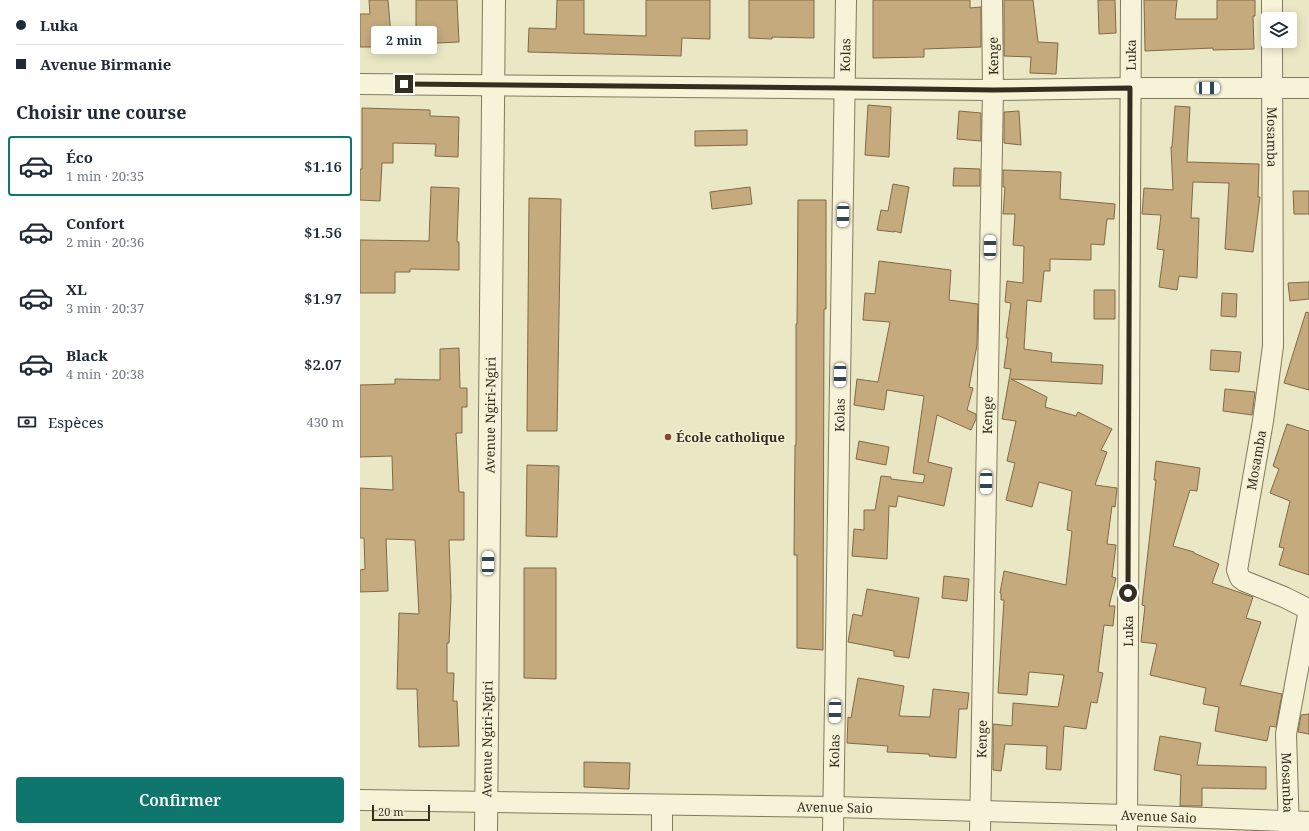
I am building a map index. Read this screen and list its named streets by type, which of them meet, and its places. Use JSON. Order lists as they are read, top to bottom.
{
  "streets": {
    "street": [
      "Kolas",
      "Kenge",
      "Luka",
      "Mosamba",
      "Avenue Ngiri-Ngiri",
      "Avenue Saio"
    ]
  },
  "crossings": [
    ["Kolas", "Avenue Saio"],
    ["Kenge", "Avenue Saio"],
    ["Luka", "Avenue Saio"],
    ["Mosamba", "Avenue Saio"],
    ["Avenue Ngiri-Ngiri", "Avenue Saio"]
  ],
  "places": ["École catholique"],
  "scale_bar": "20 m",
  "page": {
    "banner": ["Luka", "Avenue Birmanie"],
    "bubble": "2 min",
    "heading": "Choisir une course",
    "list": [
      {
        "name": "Éco",
        "note": "1 min · 20:35",
        "value": "$1.16"
      },
      {
        "name": "Confort",
        "note": "2 min · 20:36",
        "value": "$1.56"
      },
      {
        "name": "XL",
        "note": "3 min · 20:37",
        "value": "$1.97"
      },
      {
        "name": "Black",
        "note": "4 min · 20:38",
        "value": "$2.07"
      }
    ],
    "pay": ["Espèces", "430 m"],
    "buttons": "Confirmer",
    "scale": "20 m"
  }
}
